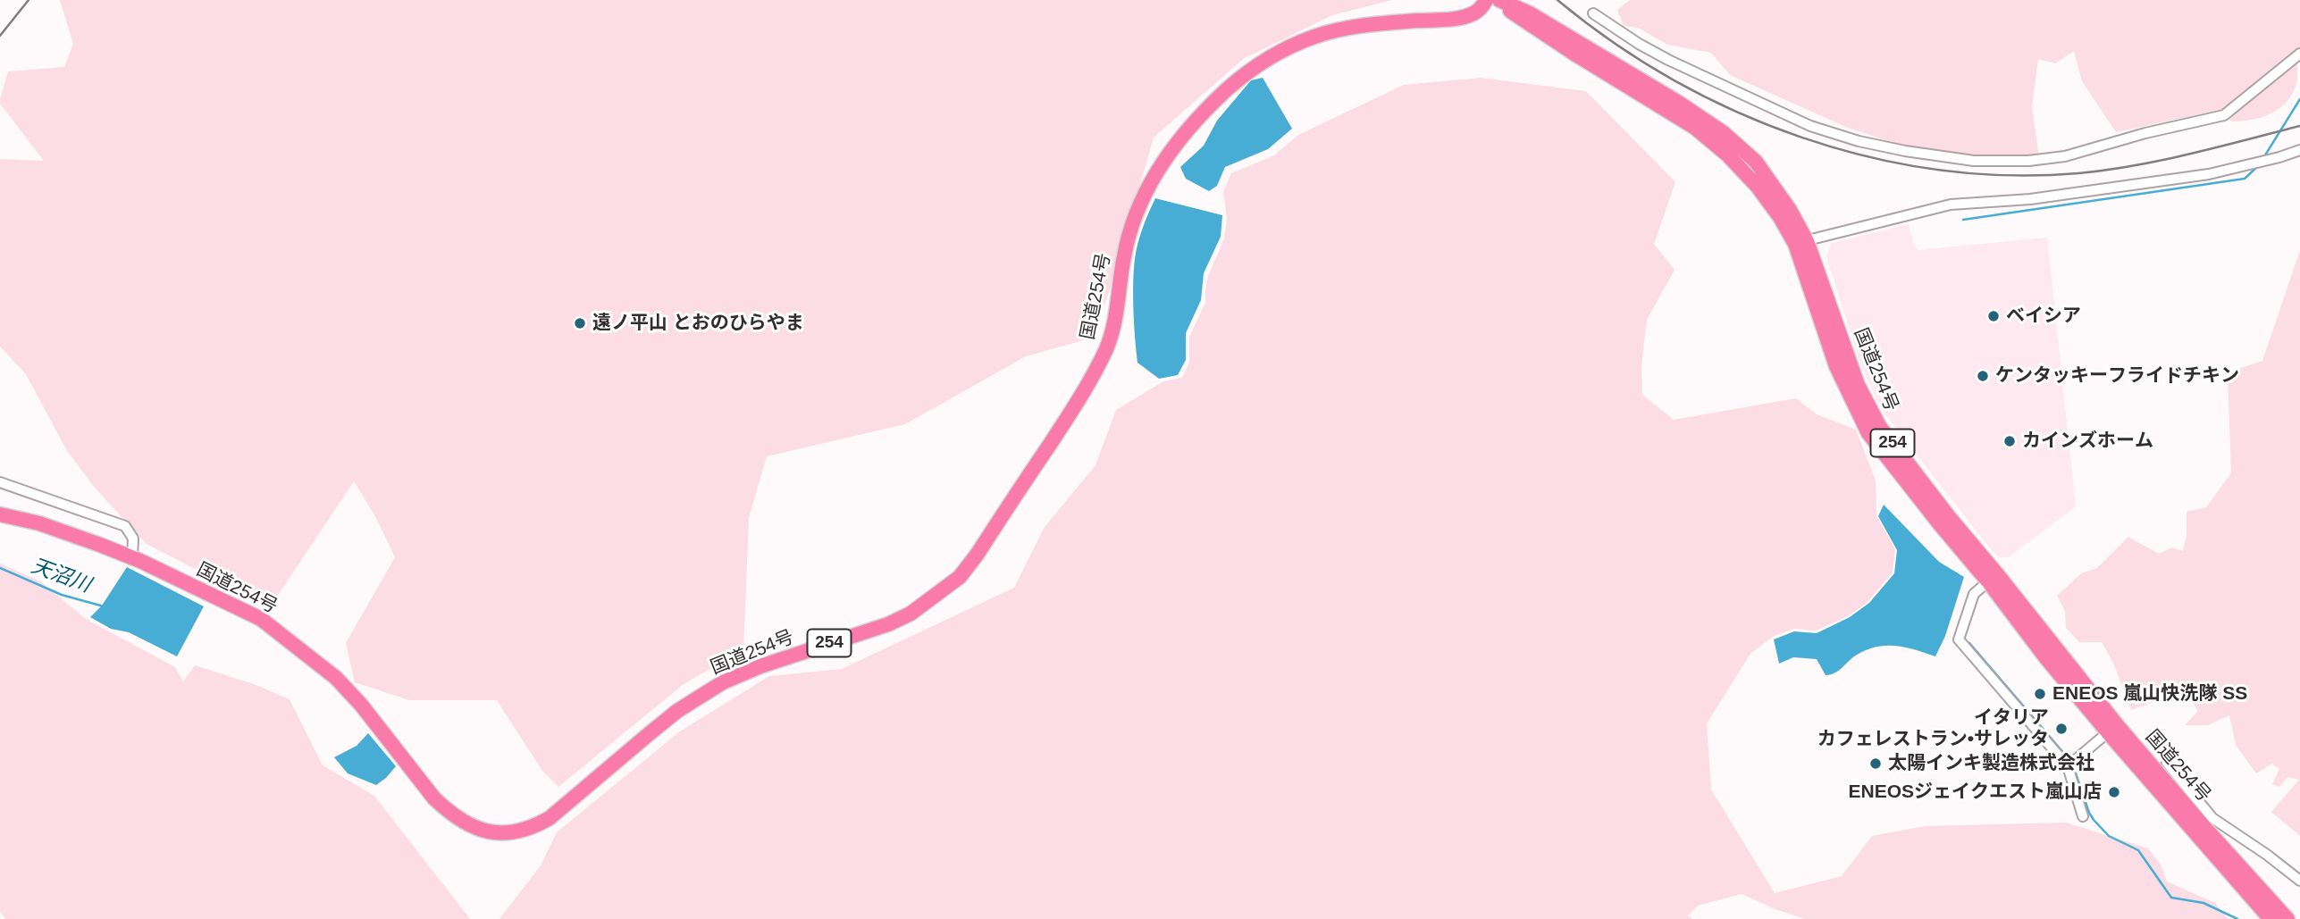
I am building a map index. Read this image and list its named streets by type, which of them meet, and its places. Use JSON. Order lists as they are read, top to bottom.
{
  "streets": {
    "highway": ["国道254号", "254"]
  },
  "water": ["天沼川"],
  "places": [
    "ベイシア",
    "遠ノ平山 とおのひらやま",
    "ケンタッキーフライドチキン",
    "カインズホーム",
    "ENEOS 嵐山快洗隊 SS",
    "イタリア カフェレストラン•サレッタ",
    "太陽インキ製造株式会社",
    "ENEOSジェイクエスト嵐山店"
  ]
}
